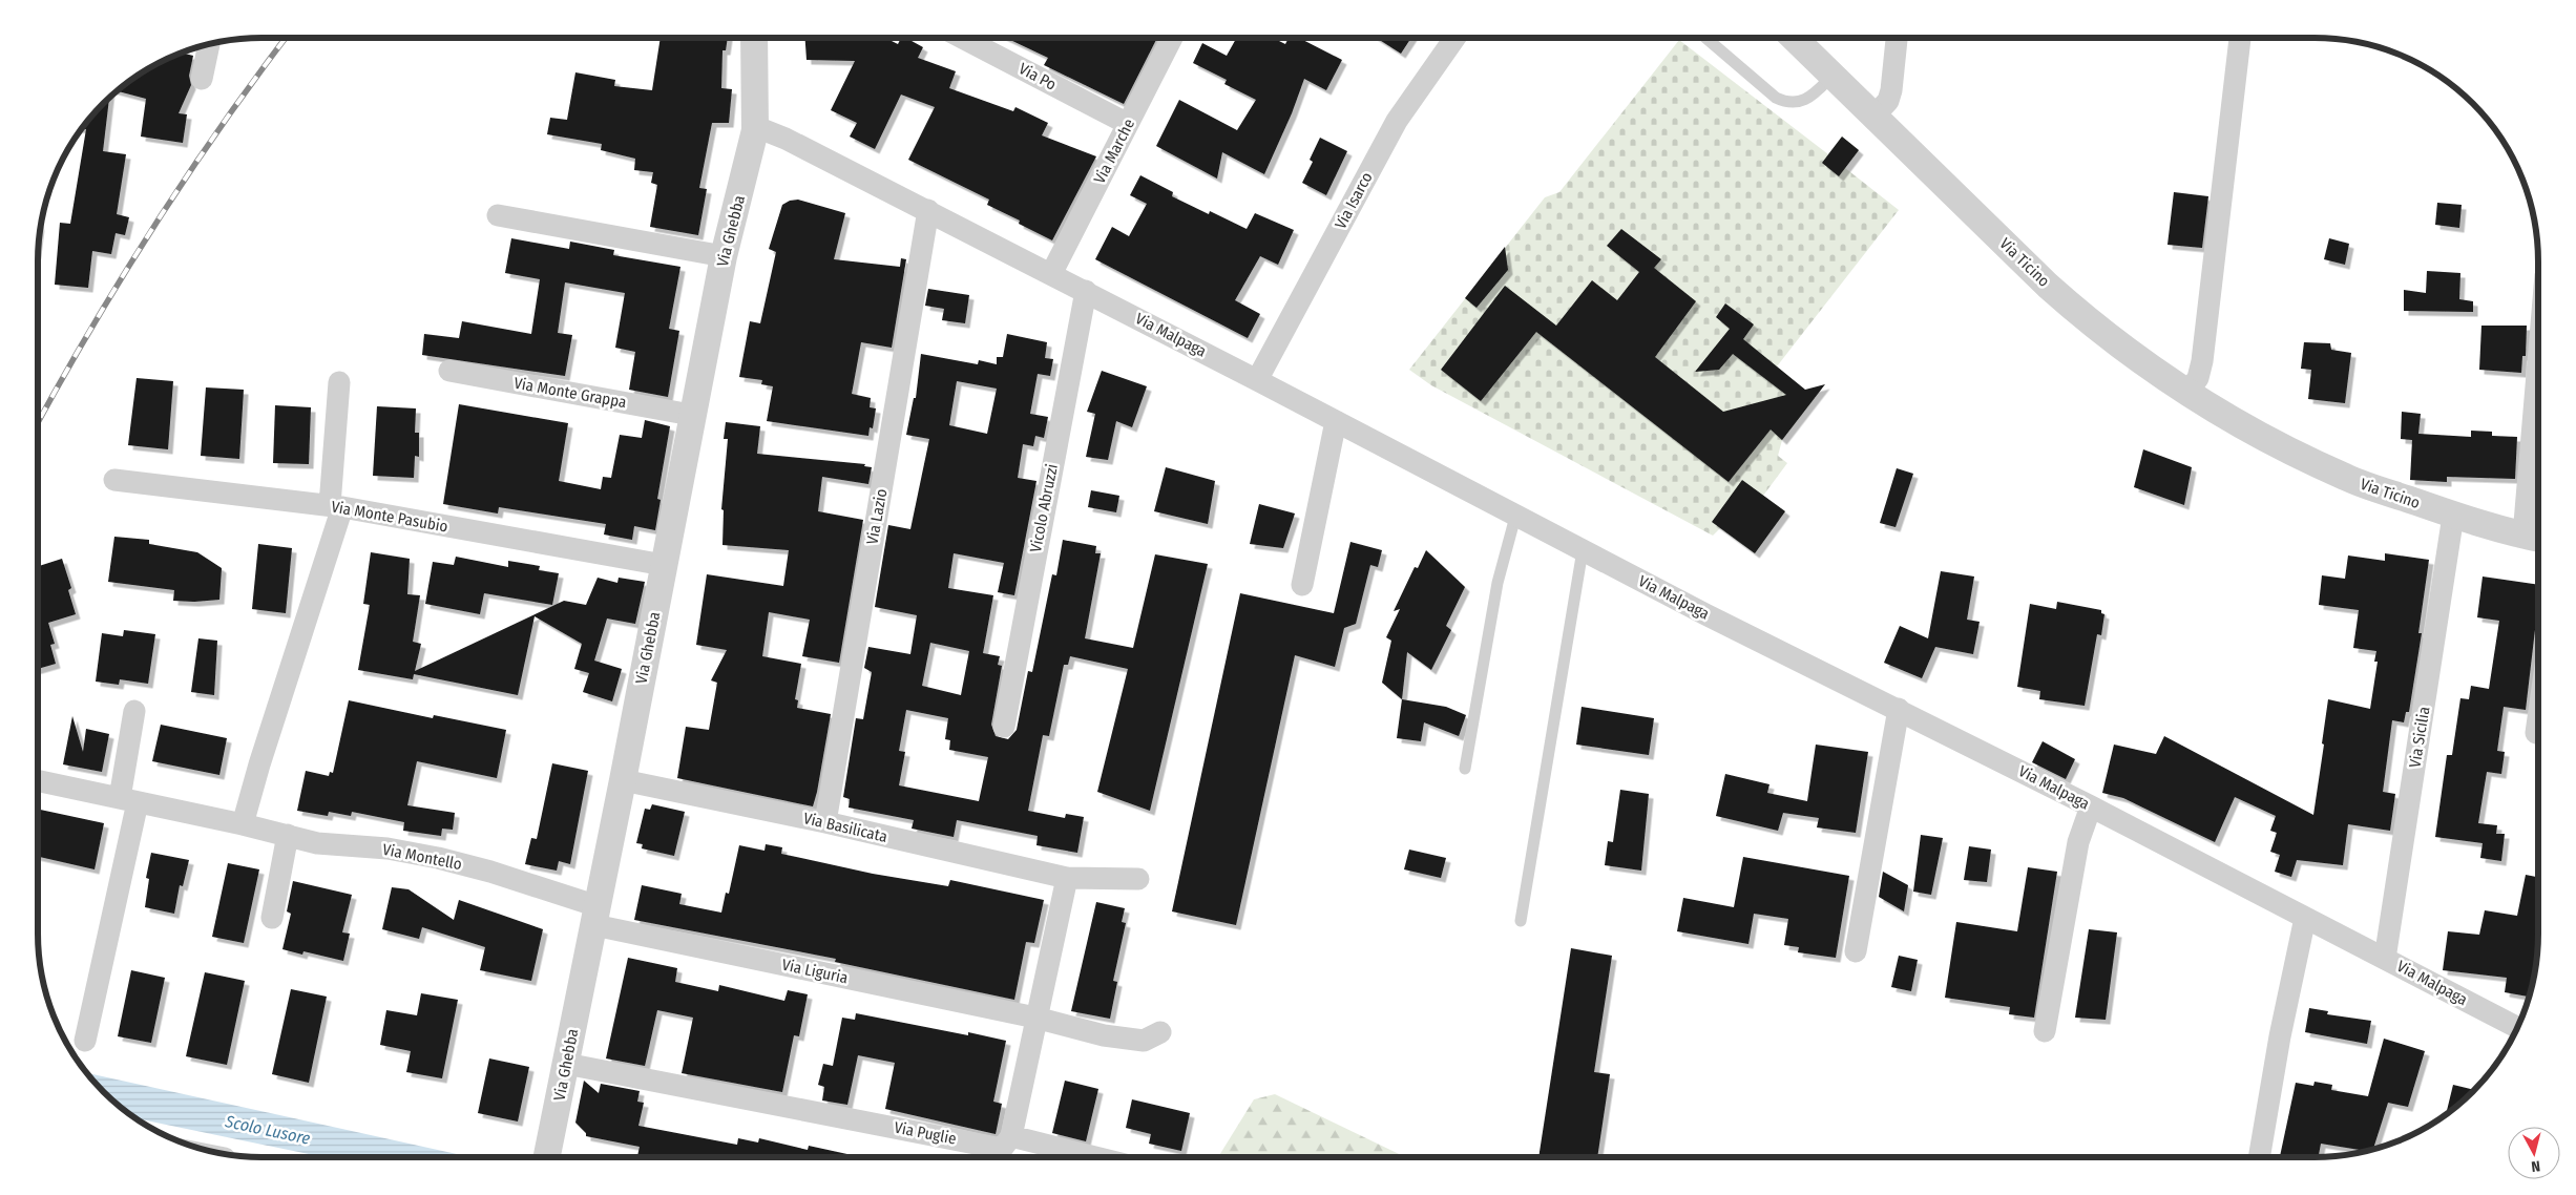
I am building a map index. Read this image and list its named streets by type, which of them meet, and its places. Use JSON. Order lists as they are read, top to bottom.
{
  "streets": {
    "street": [
      "Via Po",
      "Via Marche",
      "Via Isarco",
      "Via Ghebba",
      "Via Ticino",
      "Via Malpaga",
      "Via Monte Grappa",
      "Vicolo Abruzzi",
      "Via Monte Pasubio",
      "Via Lazio",
      "Via Sicilia",
      "Via Basilicata",
      "Via Montello",
      "Via Liguria",
      "Via Puglie"
    ]
  },
  "crossings": [
    ["Via Po", "Via Marche"],
    ["Via Marche", "Via Malpaga"],
    ["Via Isarco", "Via Malpaga"],
    ["Via Ghebba", "Via Malpaga"],
    ["Via Ghebba", "Via Monte Grappa"],
    ["Via Ghebba", "Via Monte Pasubio"],
    ["Via Ghebba", "Via Basilicata"],
    ["Via Ghebba", "Via Montello"],
    ["Via Ghebba", "Via Liguria"],
    ["Via Ghebba", "Via Puglie"],
    ["Via Ticino", "Via Sicilia"],
    ["Via Malpaga", "Vicolo Abruzzi"],
    ["Via Malpaga", "Via Lazio"],
    ["Via Malpaga", "Via Sicilia"],
    ["Via Lazio", "Via Basilicata"],
    ["Via Montello", "Via Liguria"]
  ],
  "water": ["Scolo Lusore"],
  "north": "bottom"
}
